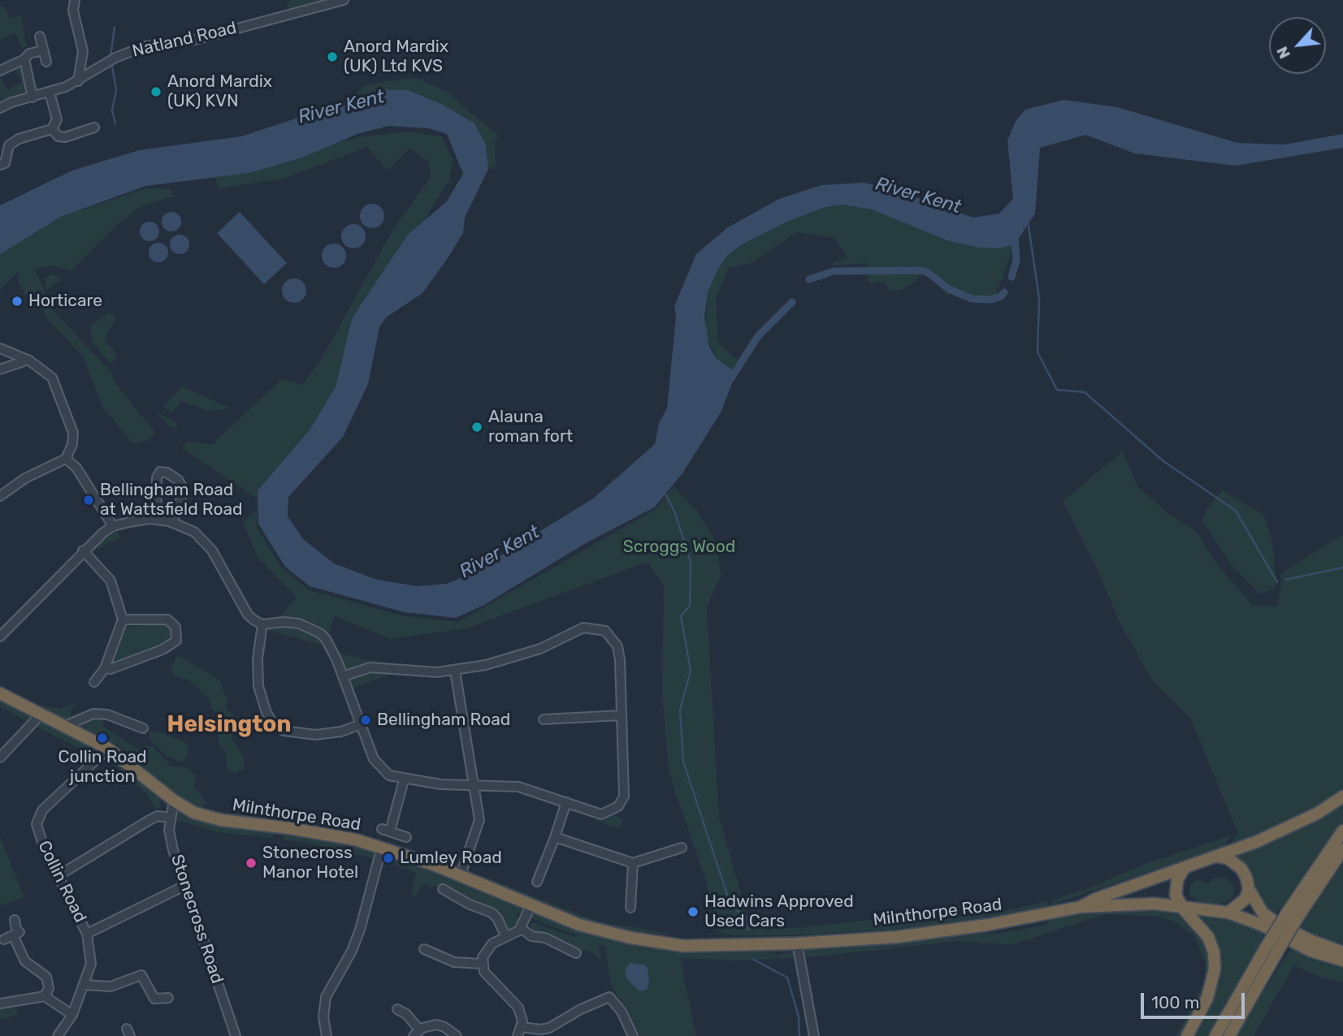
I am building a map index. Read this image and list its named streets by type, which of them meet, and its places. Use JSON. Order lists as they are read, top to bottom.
{
  "streets": {
    "highway": ["Milnthorpe Road"],
    "street": ["Natland Road", "Collin Road", "Stonecross Road"]
  },
  "crossings": [
    ["Milnthorpe Road", "Collin Road"],
    ["Milnthorpe Road", "Stonecross Road"]
  ],
  "districts": ["Helsington"],
  "water": ["River Kent"],
  "parks": ["Scroggs Wood"],
  "places": [
    "Anord Mardix (UK) Ltd KVS",
    "Anord Mardix (UK) KVN",
    "Horticare",
    "Alauna roman fort",
    "Bellingham Road at Wattsfield Road",
    "Bellingham Road",
    "Collin Road junction",
    "Lumley Road",
    "Stonecross Manor Hotel",
    "Hadwins Approved Used Cars"
  ],
  "scale_bar": "100 m",
  "north": "bottom left"
}
